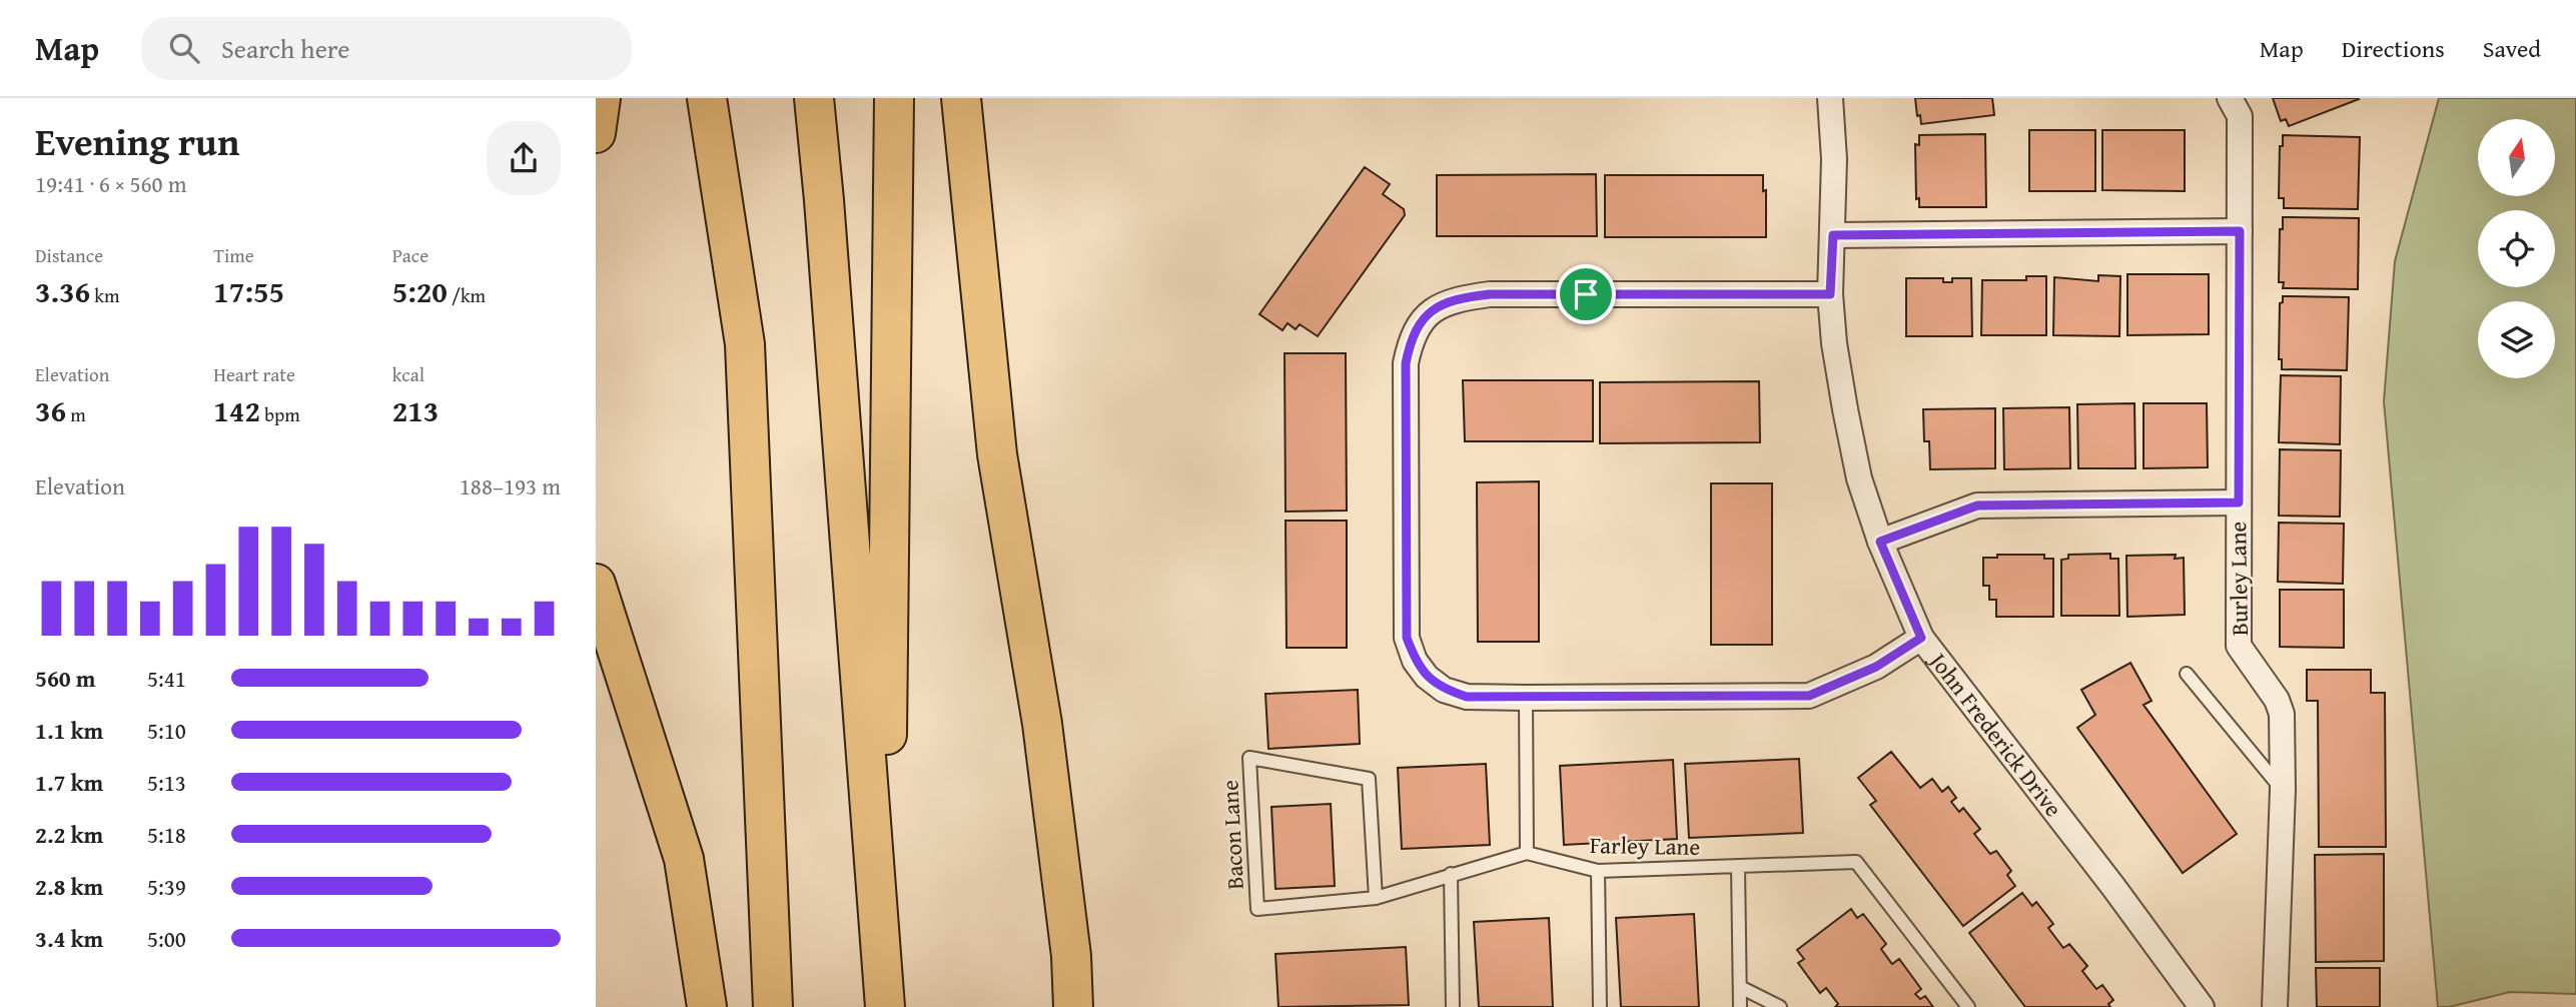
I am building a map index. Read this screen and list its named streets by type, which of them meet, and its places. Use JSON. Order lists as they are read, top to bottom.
{
  "streets": {
    "street": ["Burley Lane", "John Frederick Drive"],
    "lane": ["Bacon Lane", "Farley Lane"]
  },
  "crossings": [
    ["Bacon Lane", "Farley Lane"]
  ],
  "north": "top",
  "page": {
    "header": "Map",
    "search": "Search here",
    "nav": ["Map", "Directions", "Saved"],
    "heading": ["Evening run", "19:41 · 6 × 560 m"],
    "stats": [
      ["Distance", "3.36 km"],
      ["Time", "17:55"],
      ["Pace", "5:20 /km"],
      ["Elevation", "36 m"],
      ["Heart rate", "142 bpm"],
      ["kcal", "213"]
    ],
    "chart": ["Elevation", "188–193 m"],
    "list": [
      {
        "name": "560 m",
        "note": "5:41"
      },
      {
        "name": "1.1 km",
        "note": "5:10"
      },
      {
        "name": "1.7 km",
        "note": "5:13"
      },
      {
        "name": "2.2 km",
        "note": "5:18"
      },
      {
        "name": "2.8 km",
        "note": "5:39"
      },
      {
        "name": "3.4 km",
        "note": "5:00"
      }
    ]
  }
}
